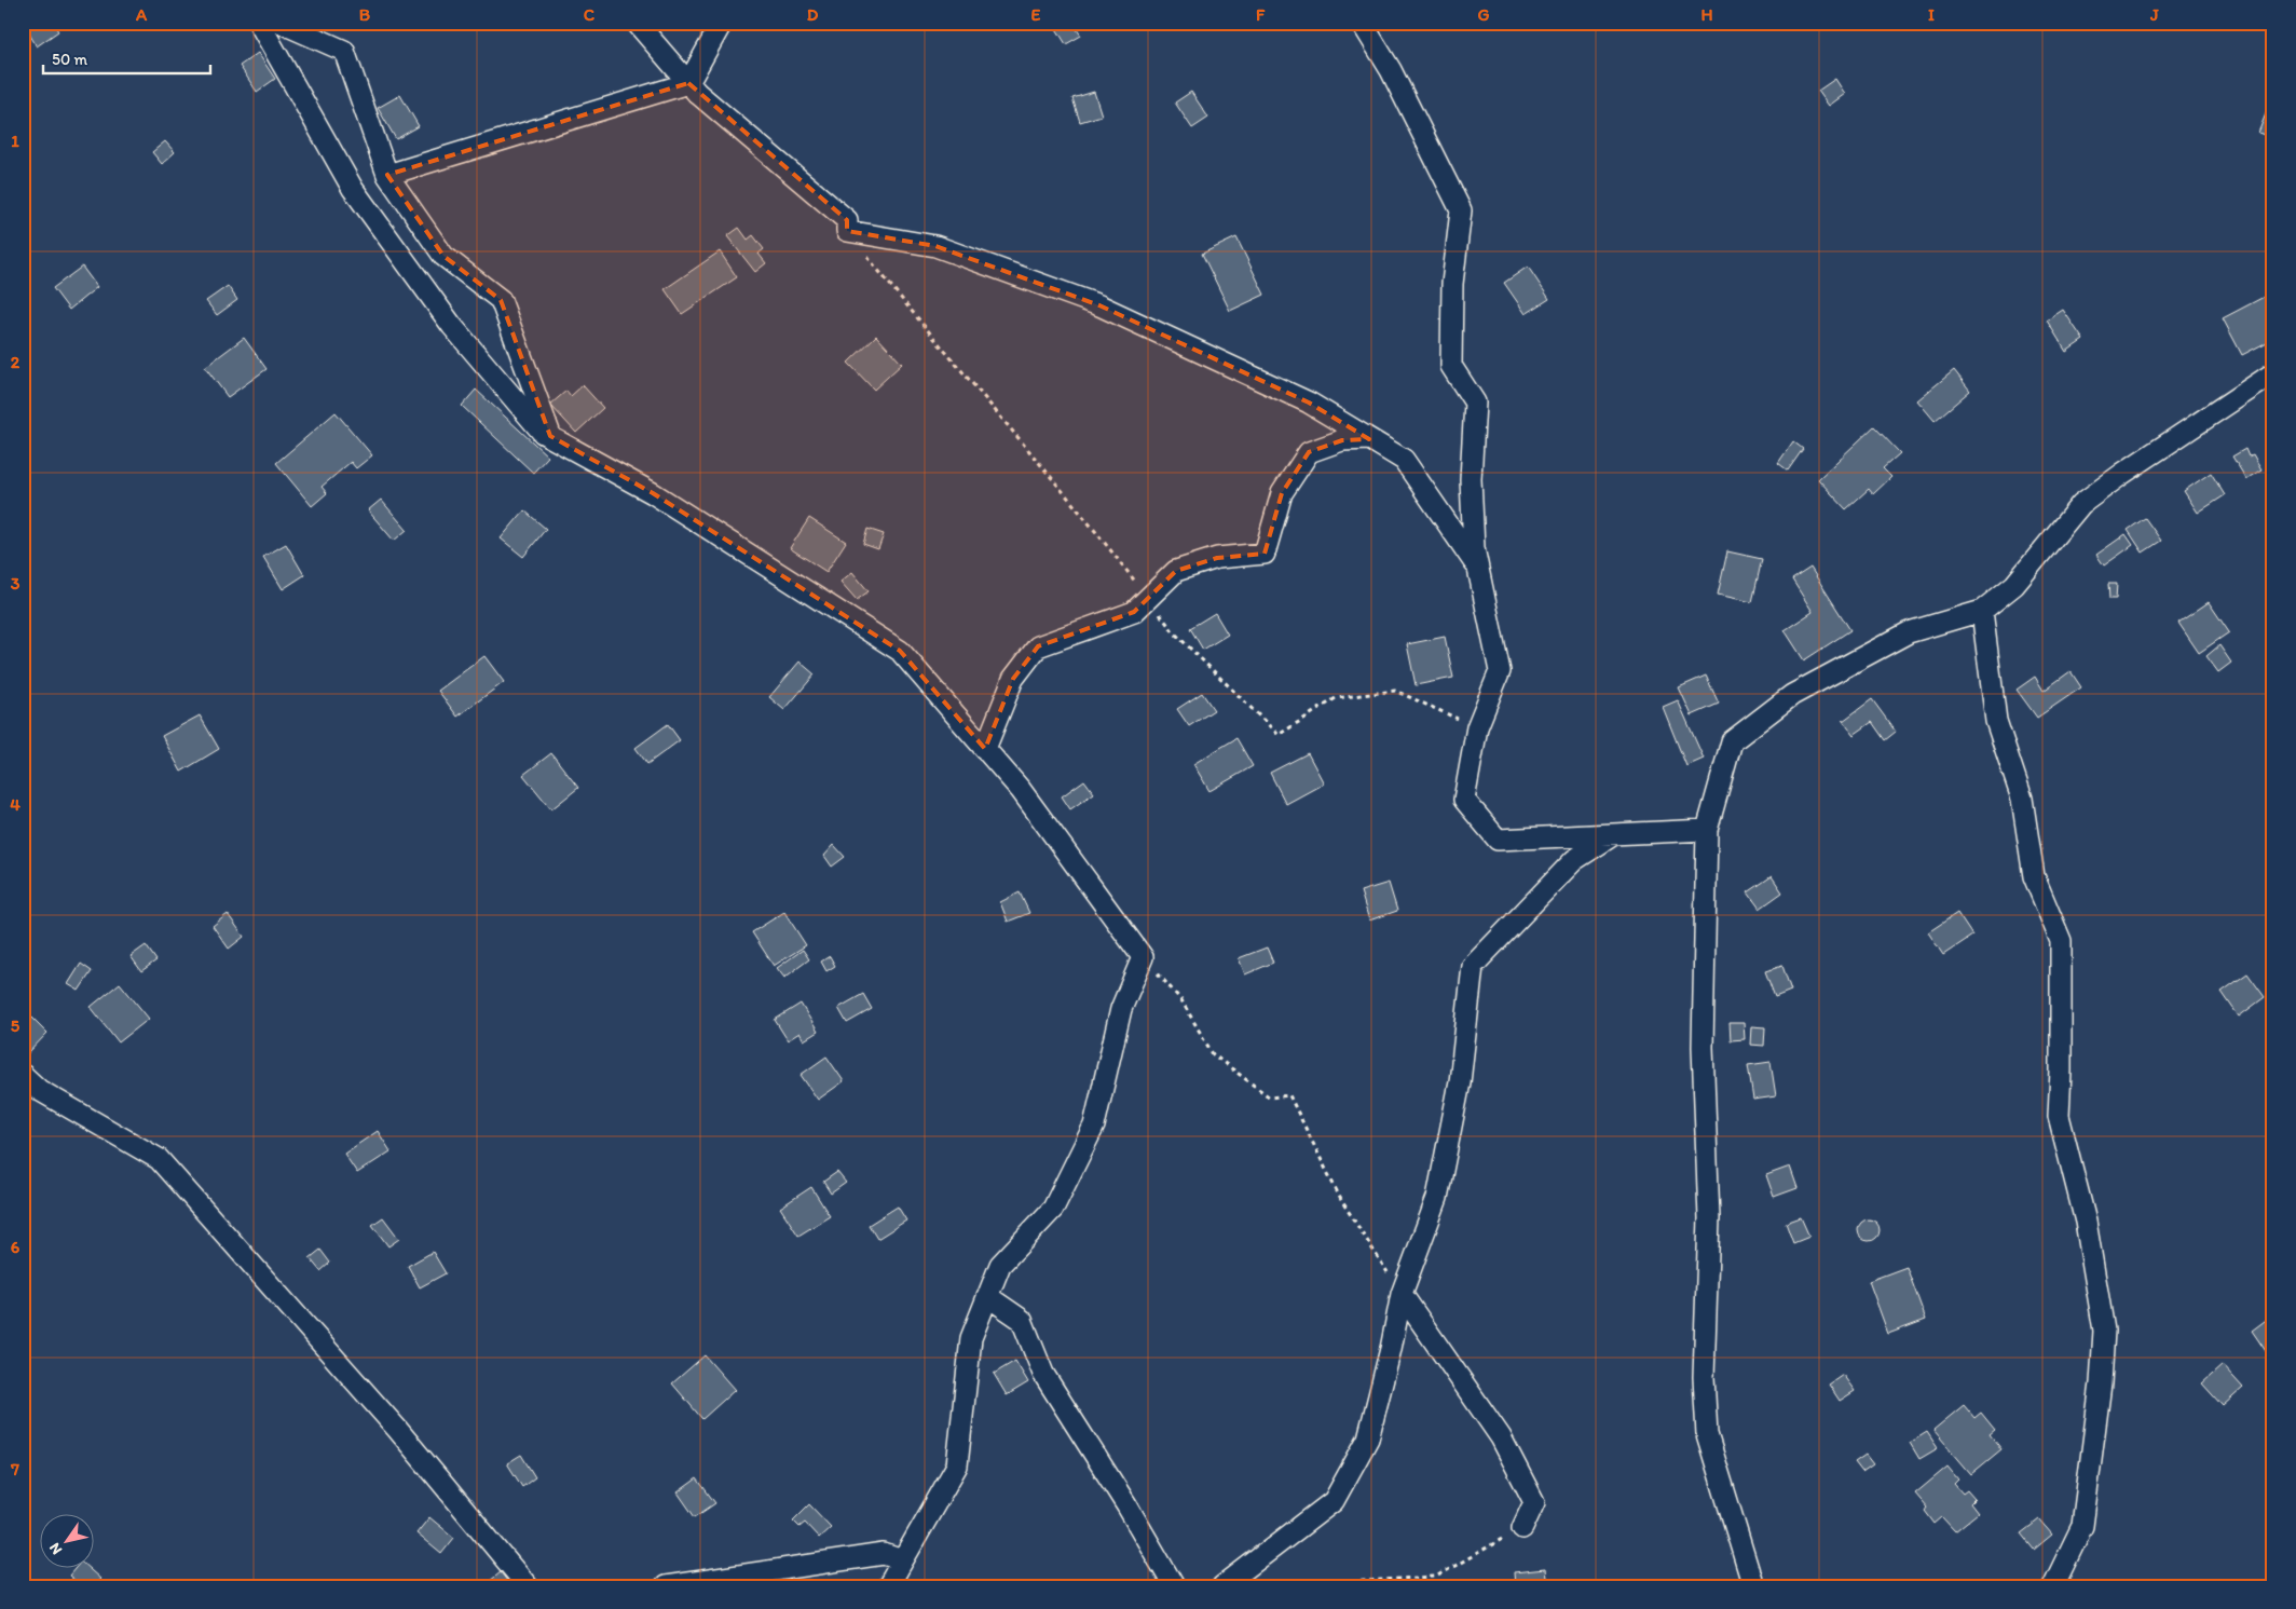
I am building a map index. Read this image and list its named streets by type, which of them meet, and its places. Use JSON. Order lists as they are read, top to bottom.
{
  "scale_bar": "50 m",
  "north": "bottom left",
  "grid": {
    "columns": [
      "A",
      "B",
      "C",
      "D",
      "E",
      "F",
      "G",
      "H",
      "I",
      "J"
    ],
    "rows": [
      "1",
      "2",
      "3",
      "4",
      "5",
      "6",
      "7"
    ]
  }
}
